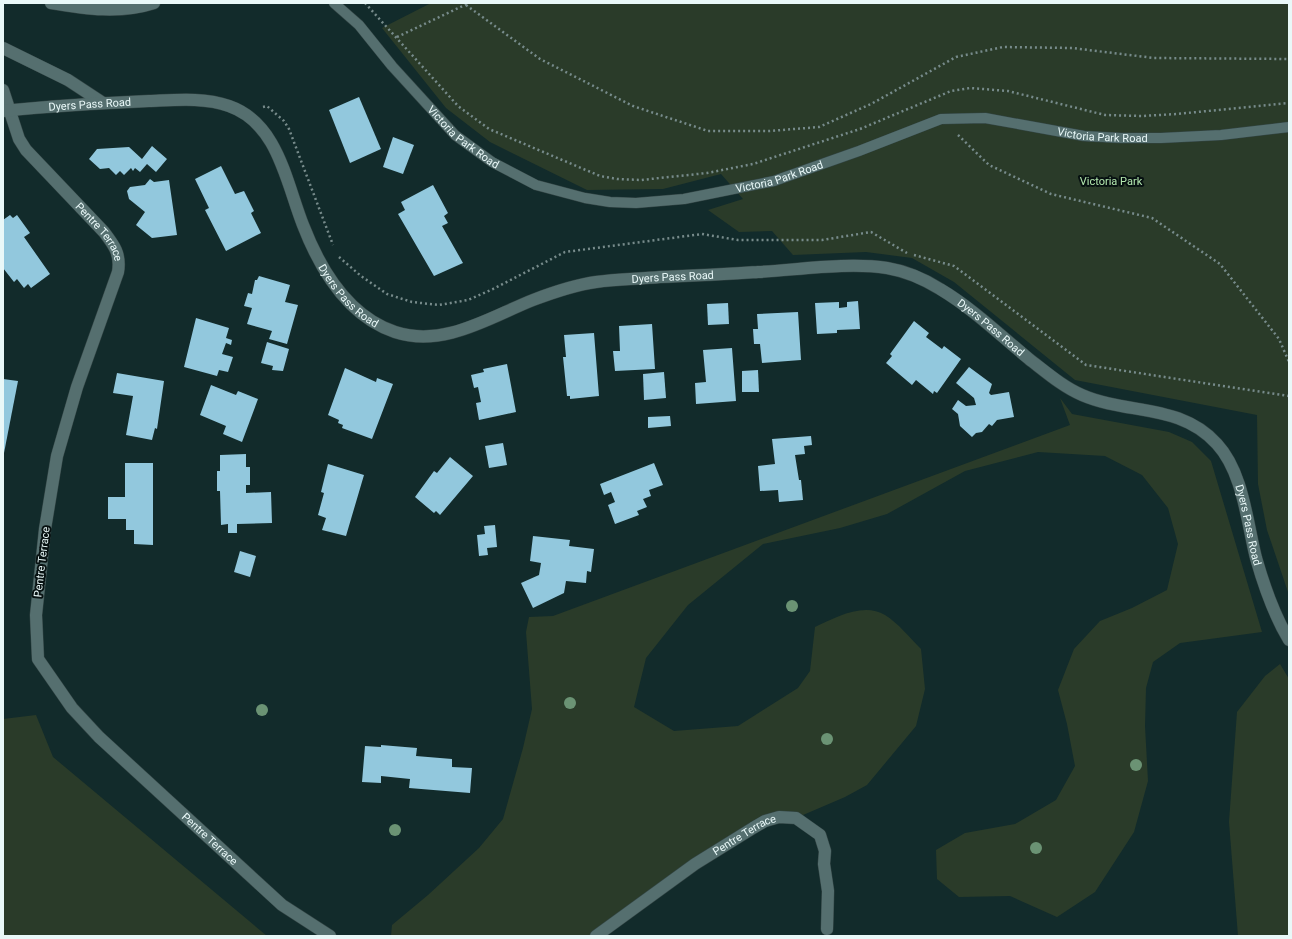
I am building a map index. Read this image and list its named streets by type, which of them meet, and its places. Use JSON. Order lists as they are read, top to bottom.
{
  "streets": {
    "street": ["Dyers Pass Road", "Pentre Terrace"],
    "lane": ["Victoria Park Road"]
  },
  "crossings": [
    ["Dyers Pass Road", "Pentre Terrace"]
  ],
  "parks": ["Victoria Park"]
}
